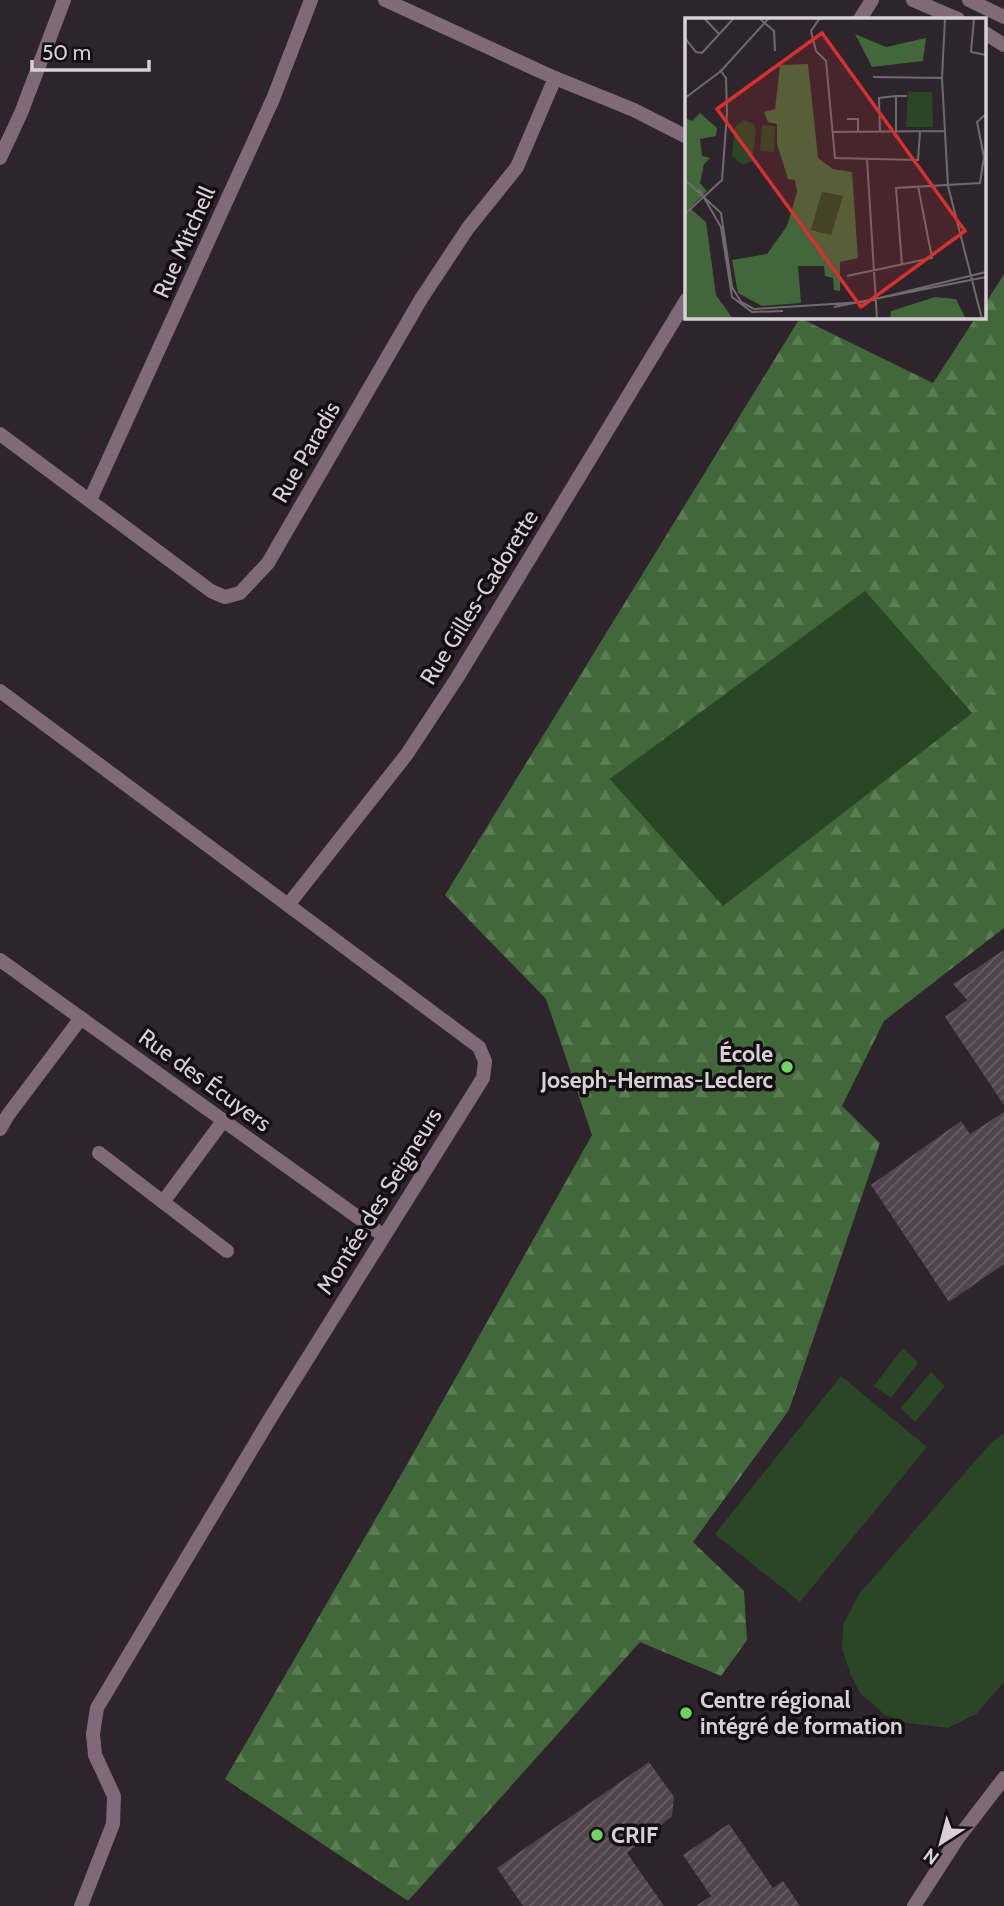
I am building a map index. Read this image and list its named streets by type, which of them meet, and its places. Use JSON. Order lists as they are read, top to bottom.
{
  "streets": {
    "street": [
      "Rue Mitchell",
      "Rue Paradis",
      "Rue Gilles-Cadorette",
      "Rue des Écuyers",
      "Montée des Seigneurs"
    ]
  },
  "crossings": [
    ["Rue Mitchell", "Rue Paradis"],
    ["Rue Gilles-Cadorette", "Montée des Seigneurs"],
    ["Rue des Écuyers", "Montée des Seigneurs"]
  ],
  "places": ["École Joseph-Hermas-Leclerc", "Centre régional intégré de formation", "CRIF"],
  "scale_bar": "50 m",
  "north": "bottom left"
}
